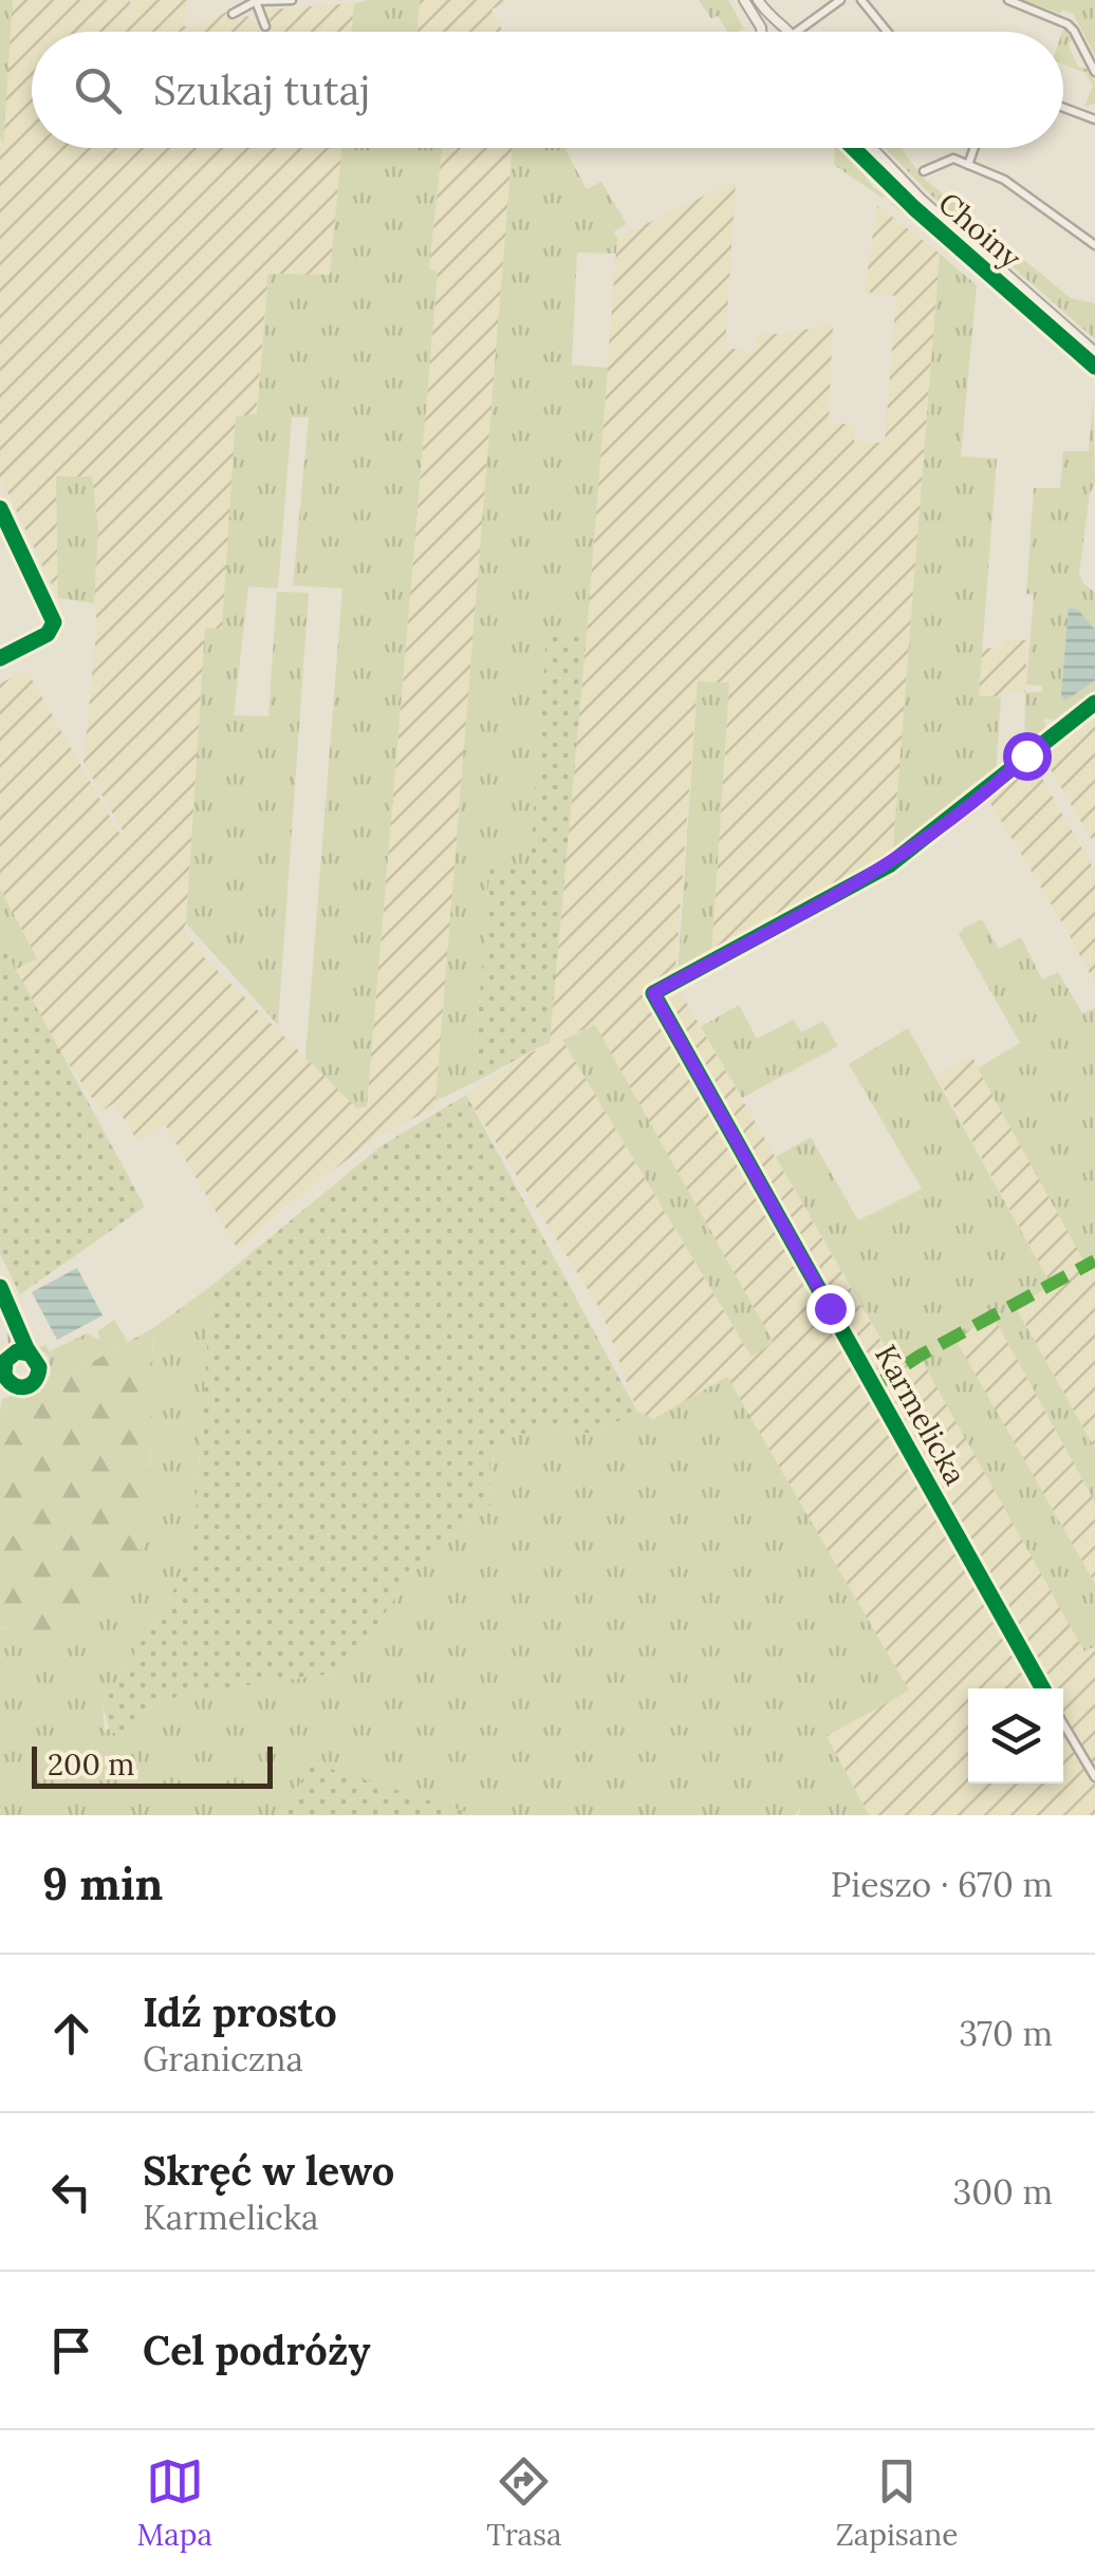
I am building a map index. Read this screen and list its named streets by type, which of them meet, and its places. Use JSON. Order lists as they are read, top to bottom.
{
  "streets": {
    "street": ["Choiny", "Karmelicka"]
  },
  "scale_bar": "200 m",
  "page": {
    "search": "Szukaj tutaj",
    "scale": "200 m",
    "heading": ["9 min", "Pieszo · 670 m"],
    "list": [
      ["Idź prosto", "Graniczna", "370 m"],
      ["Skręć w lewo", "Karmelicka", "300 m"],
      "Cel podróży"
    ],
    "nav": ["Mapa", "Trasa", "Zapisane"]
  }
}
